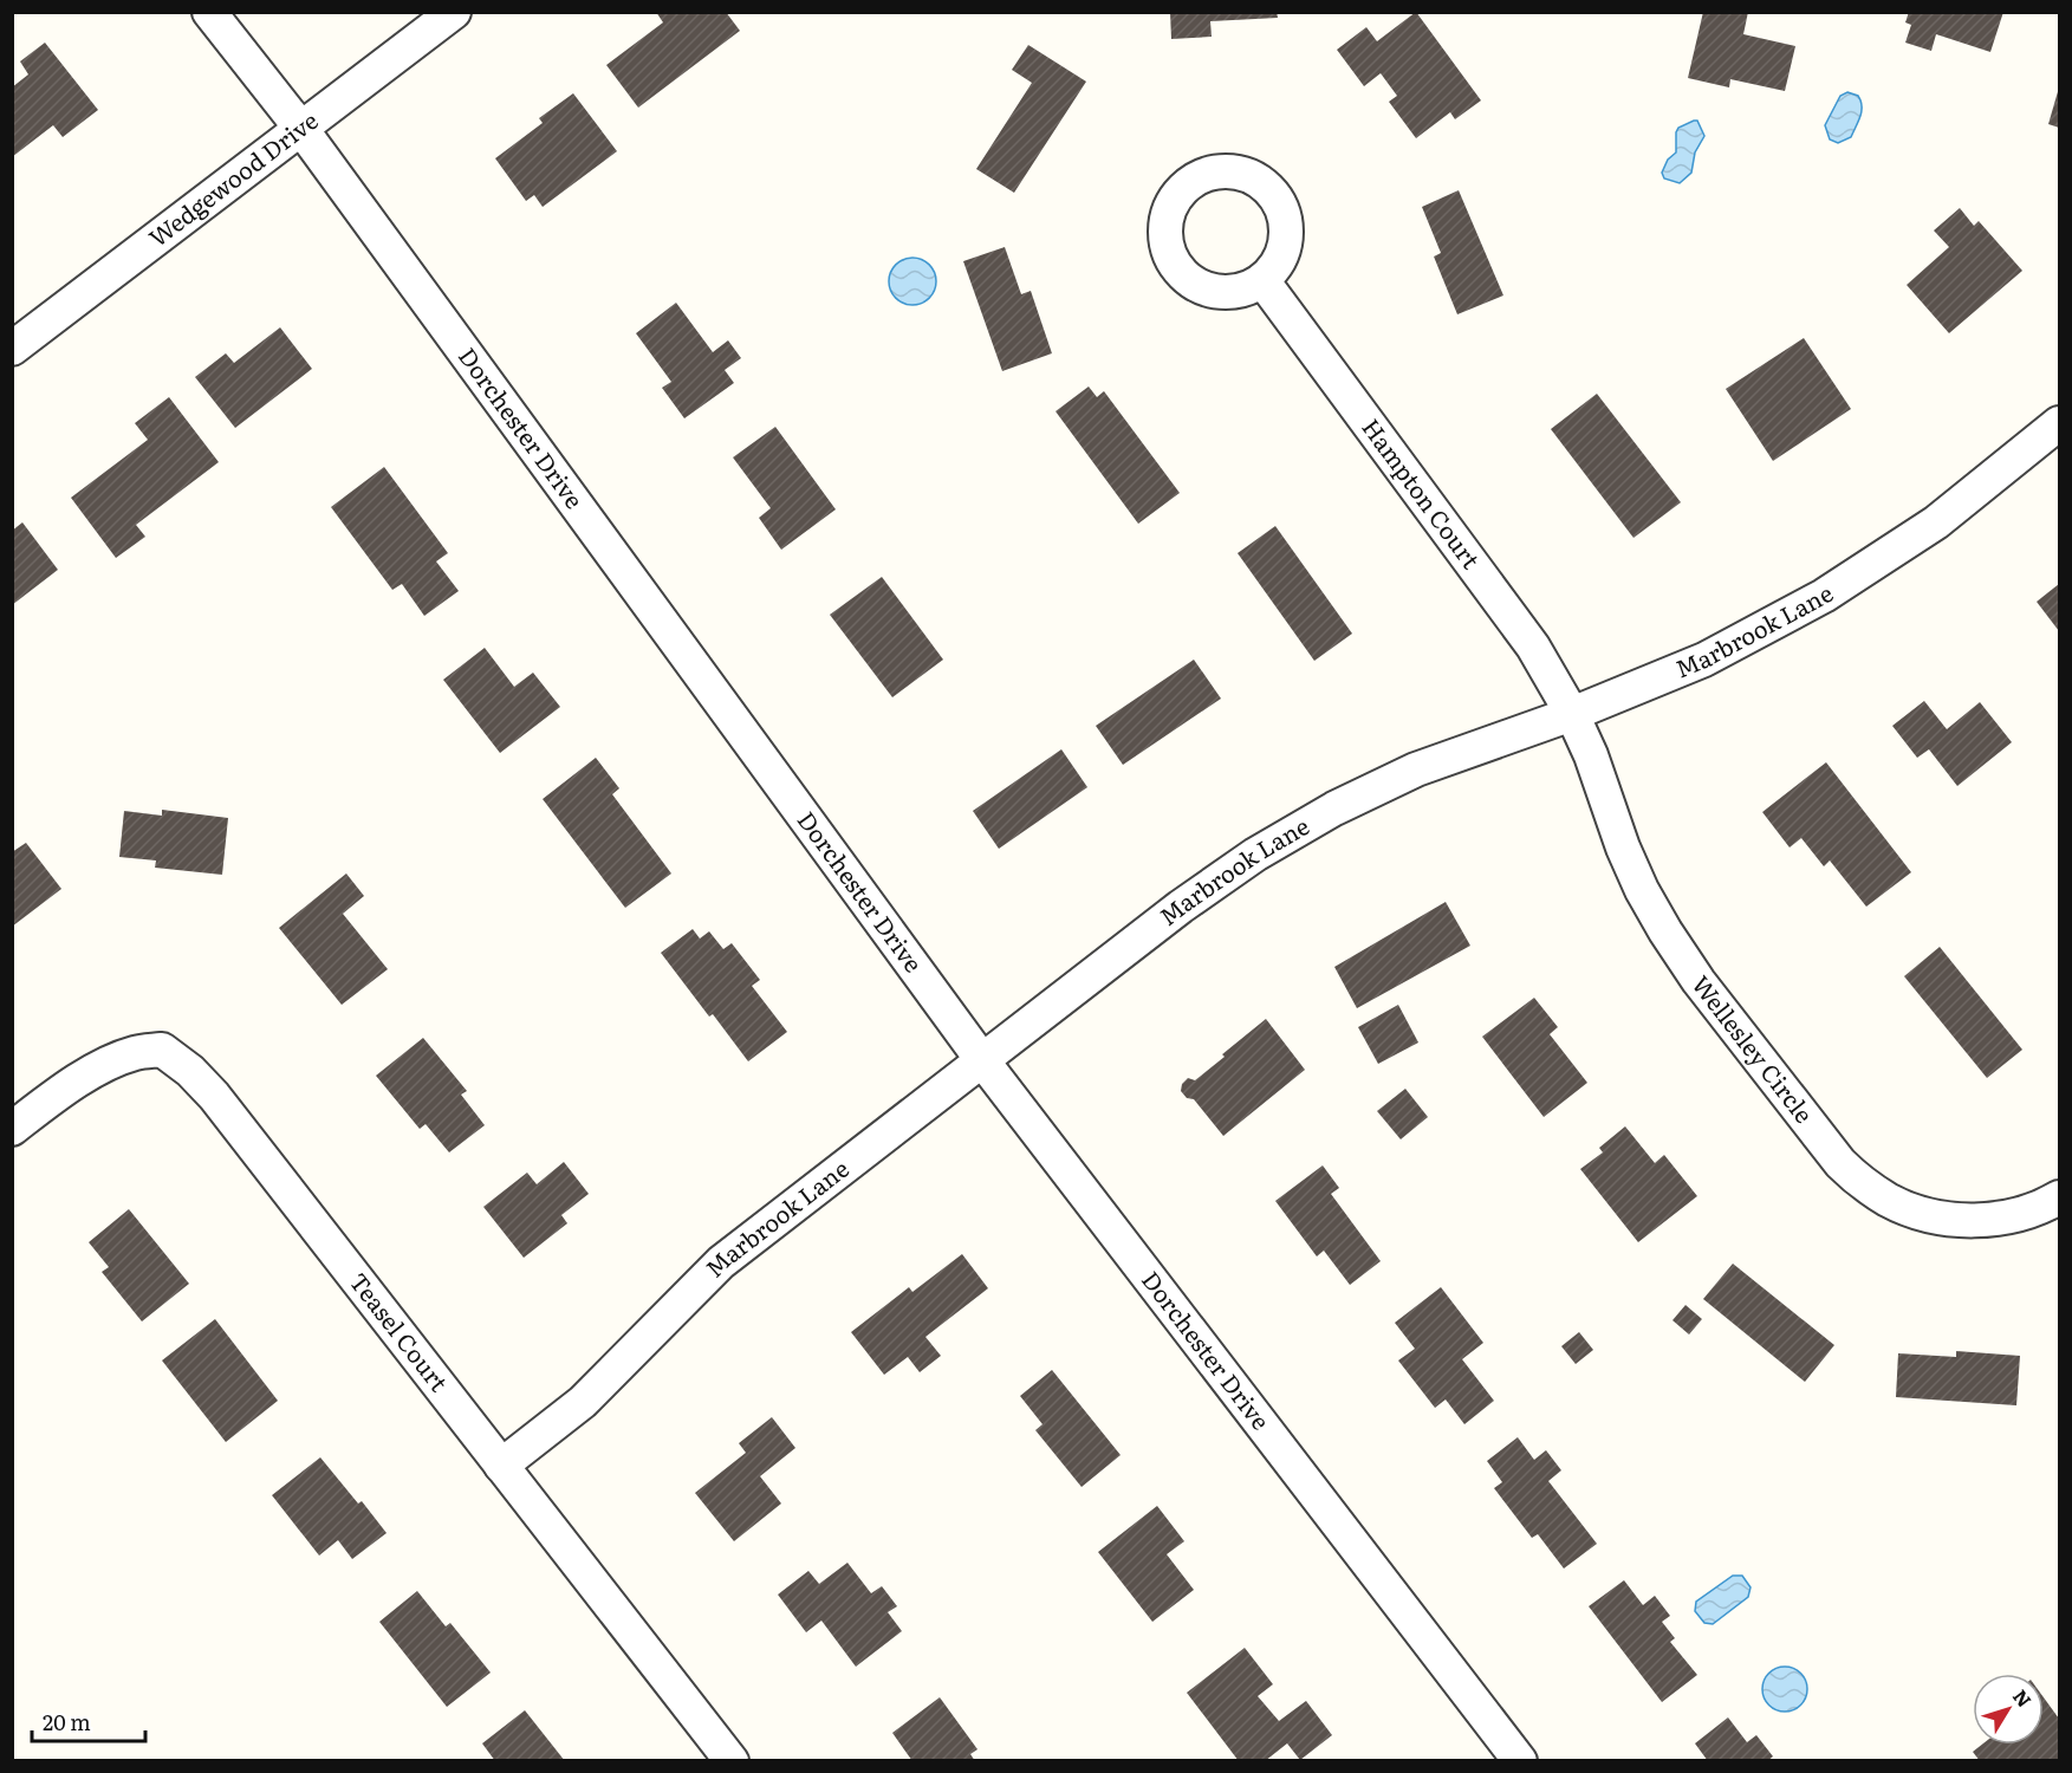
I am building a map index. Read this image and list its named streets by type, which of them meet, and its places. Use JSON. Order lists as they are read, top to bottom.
{
  "streets": {
    "street": [
      "Wedgewood Drive",
      "Dorchester Drive",
      "Hampton Court",
      "Marbrook Lane",
      "Wellesley Circle",
      "Teasel Court"
    ]
  },
  "crossings": [
    ["Wedgewood Drive", "Dorchester Drive"],
    ["Dorchester Drive", "Marbrook Lane"],
    ["Hampton Court", "Marbrook Lane"],
    ["Hampton Court", "Wellesley Circle"],
    ["Marbrook Lane", "Wellesley Circle"],
    ["Marbrook Lane", "Teasel Court"]
  ],
  "scale_bar": "20 m",
  "north": "top right"
}
